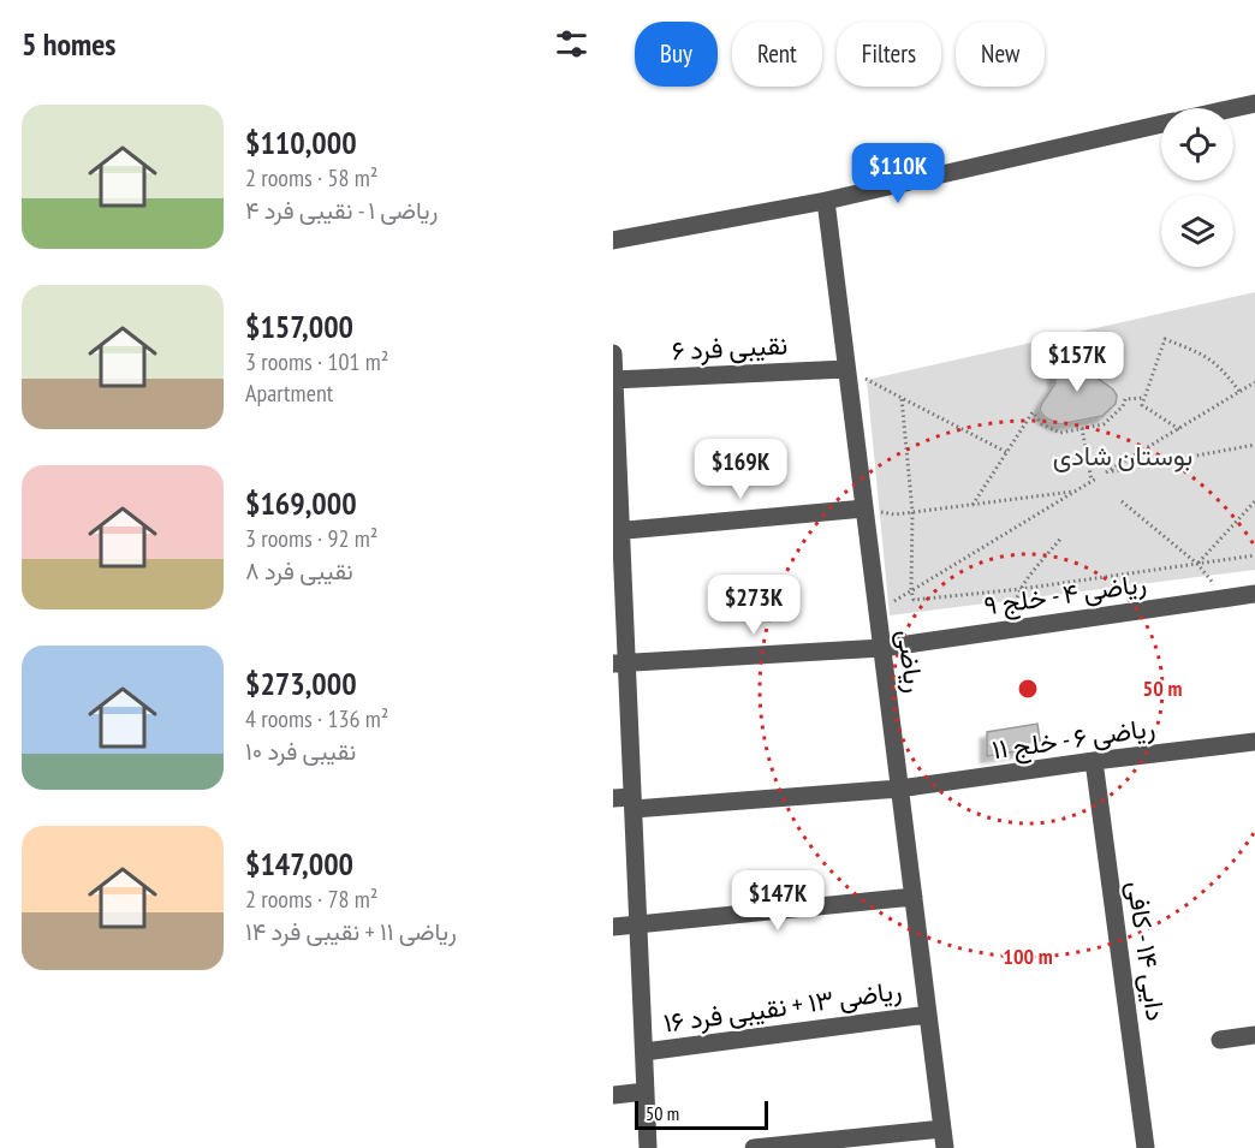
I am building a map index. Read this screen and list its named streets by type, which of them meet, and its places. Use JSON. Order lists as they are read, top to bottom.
{
  "streets": {
    "street": [
      "نقیبی فرد ۶",
      "ریاضی ۴ - خلج ۹",
      "ریاضی",
      "ریاضی ۶ - خلج ۱۱",
      "دایی ۱۴ - کافی",
      "ریاضی ۱۳ + نقیبی فرد ۱۶"
    ]
  },
  "crossings": [
    ["نقیبی فرد ۶", "ریاضی"],
    ["ریاضی ۴ - خلج ۹", "ریاضی"],
    ["ریاضی", "ریاضی ۶ - خلج ۱۱"],
    ["ریاضی", "ریاضی ۱۳ + نقیبی فرد ۱۶"],
    ["ریاضی ۶ - خلج ۱۱", "دایی ۱۴ - کافی"]
  ],
  "parks": ["بوستان شادی"],
  "scale_bar": "50 m",
  "page": {
    "heading": "5 homes",
    "chip": [
      "Buy",
      "Rent",
      "Filters",
      "New"
    ],
    "list": [
      {
        "name": "$110,000",
        "note": "2 rooms · 58 m² · ریاضی ۱ - نقیبی فرد ۴"
      },
      {
        "name": "$157,000",
        "note": "3 rooms · 101 m² · Apartment"
      },
      {
        "name": "$169,000",
        "note": "3 rooms · 92 m² · نقیبی فرد ۸"
      },
      {
        "name": "$273,000",
        "note": "4 rooms · 136 m² · نقیبی فرد ۱۰"
      },
      {
        "name": "$147,000",
        "note": "2 rooms · 78 m² · ریاضی ۱۱ + نقیبی فرد ۱۴"
      }
    ],
    "price": [
      "$110K",
      "$157K",
      "$169K",
      "$273K",
      "$147K"
    ],
    "scale": "50 m"
  },
  "rings": ["50 m", "100 m"]
}
